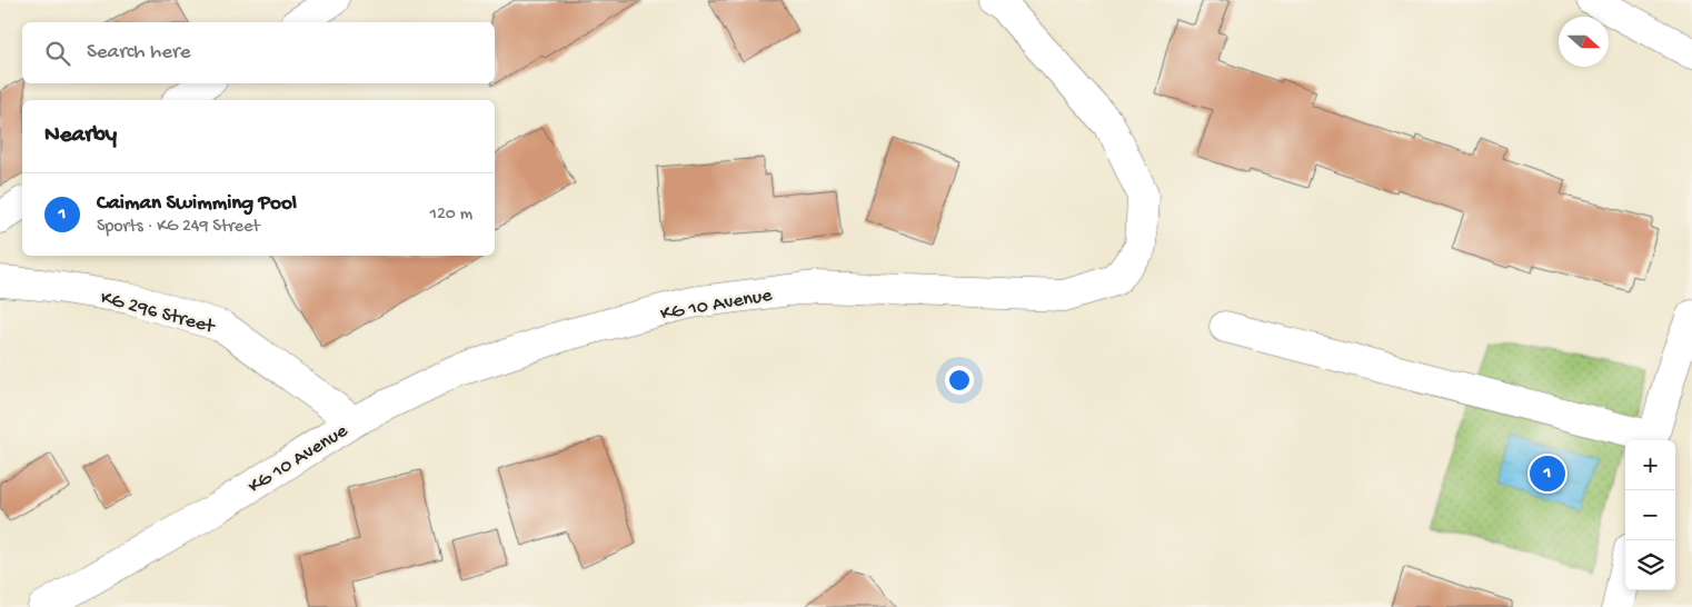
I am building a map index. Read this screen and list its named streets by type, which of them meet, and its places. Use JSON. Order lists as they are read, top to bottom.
{
  "streets": {
    "street": ["KG 10 Avenue", "KG 296 Street"]
  },
  "crossings": [
    ["KG 10 Avenue", "KG 296 Street"]
  ],
  "north": "right",
  "page": {
    "search": "Search here",
    "heading": "Nearby",
    "list": [
      {
        "mark": "1",
        "name": "Caiman Swimming Pool",
        "note": "Sports · KG 249 Street",
        "value": "120 m"
      }
    ],
    "map_buttons": ["+", "−"],
    "pins": "1"
  }
}
